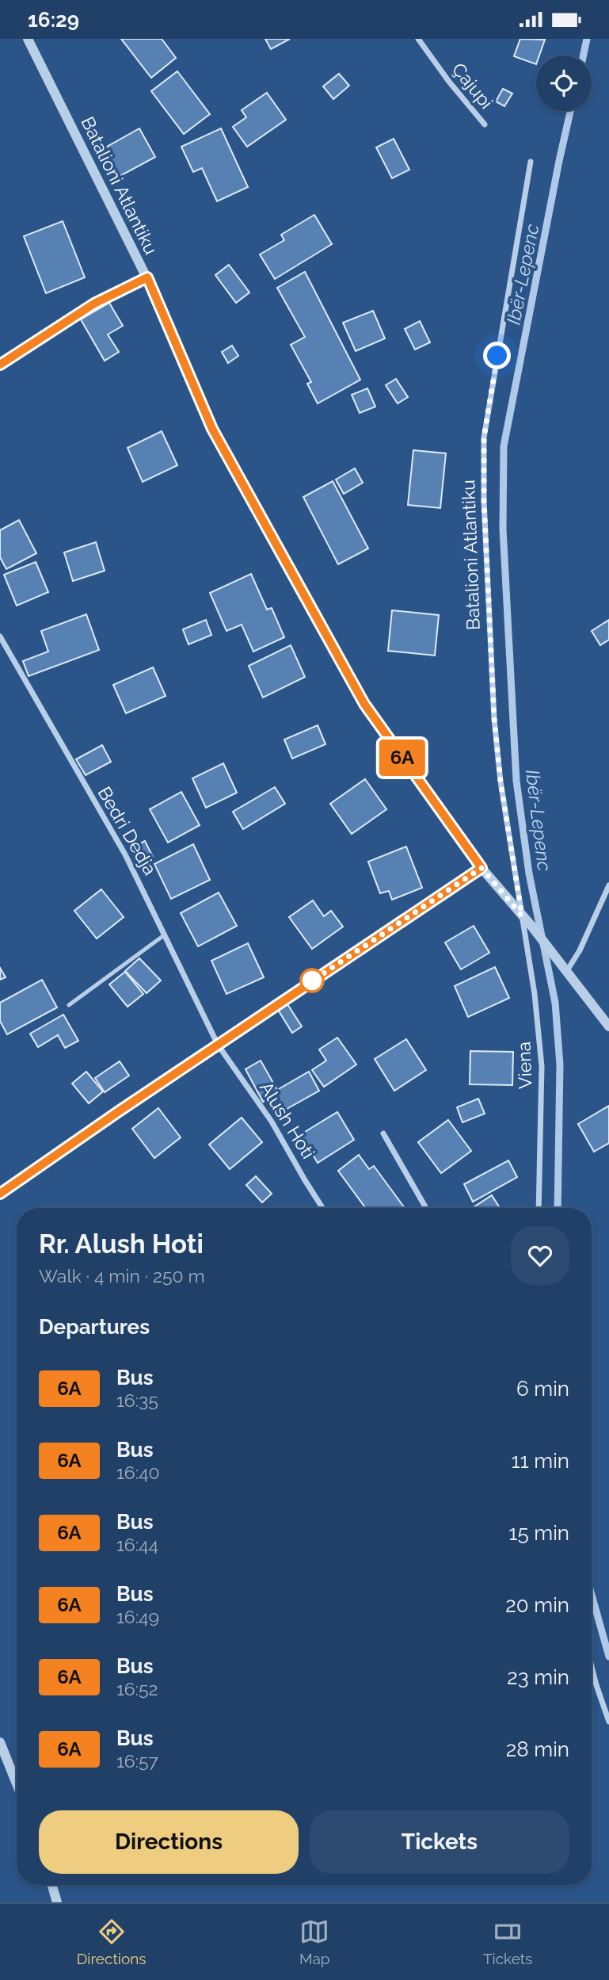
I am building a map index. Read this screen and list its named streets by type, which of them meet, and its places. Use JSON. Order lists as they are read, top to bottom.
{
  "streets": {
    "street": [
      "Çajupi",
      "Batalioni Atlantiku",
      "Bedri Dedja",
      "Viena",
      "Alush Hoti"
    ]
  },
  "crossings": [
    ["Batalioni Atlantiku", "Viena"],
    ["Bedri Dedja", "Alush Hoti"]
  ],
  "water": ["Ibër-Lepenc"],
  "lines": ["bus line 6A"],
  "page": {
    "status": "16:29",
    "on_map": "6A",
    "heading": [
      ["Rr. Alush Hoti", "Walk · 4 min · 250 m"],
      "Departures"
    ],
    "list": [
      {
        "mark": "6A",
        "name": "Bus",
        "note": "16:35",
        "value": "6 min"
      },
      {
        "mark": "6A",
        "name": "Bus",
        "note": "16:40",
        "value": "11 min"
      },
      {
        "mark": "6A",
        "name": "Bus",
        "note": "16:44",
        "value": "15 min"
      },
      {
        "mark": "6A",
        "name": "Bus",
        "note": "16:49",
        "value": "20 min"
      },
      {
        "mark": "6A",
        "name": "Bus",
        "note": "16:52",
        "value": "23 min"
      },
      {
        "mark": "6A",
        "name": "Bus",
        "note": "16:57",
        "value": "28 min"
      }
    ],
    "buttons": ["Directions", "Tickets"],
    "tabs": ["Directions", "Map", "Tickets"]
  }
}
